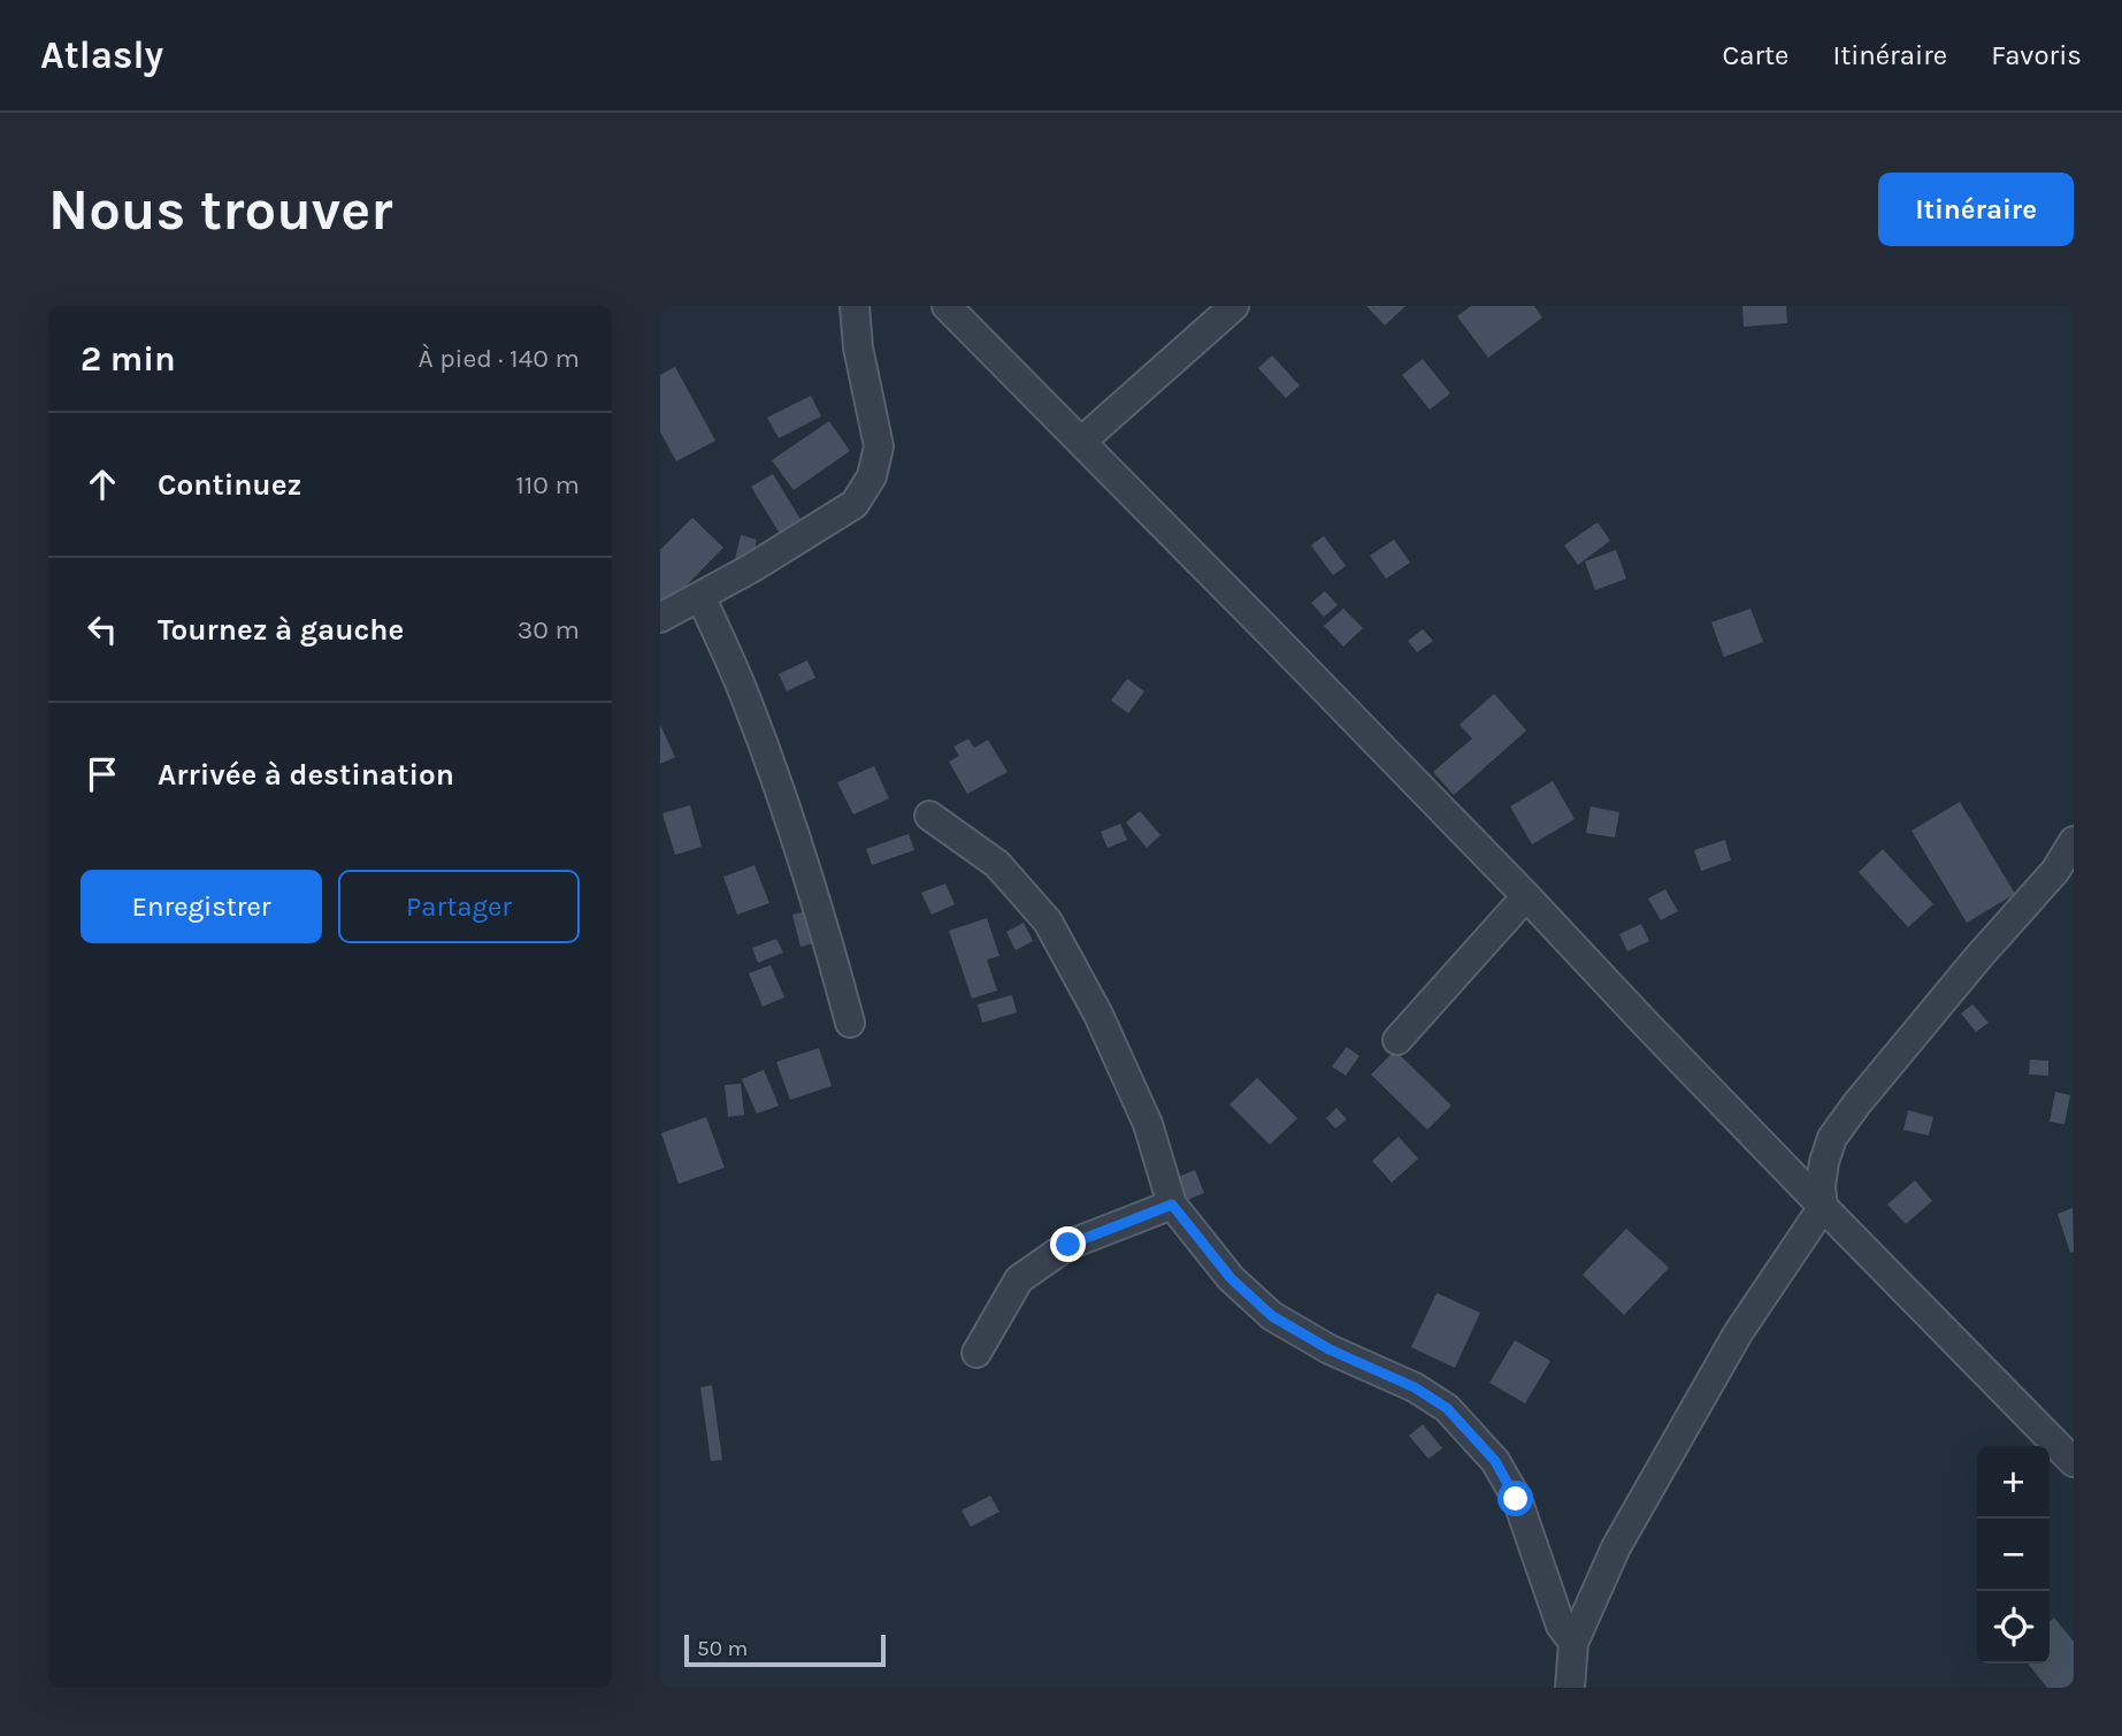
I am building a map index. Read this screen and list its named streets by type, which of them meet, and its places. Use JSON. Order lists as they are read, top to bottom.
{
  "scale_bar": "50 m",
  "page": {
    "header": "Atlasly",
    "nav": ["Carte", "Itinéraire", "Favoris"],
    "buttons": [
      "Itinéraire",
      ["Enregistrer", "Partager"]
    ],
    "title": "Nous trouver",
    "heading": ["2 min", "À pied · 140 m"],
    "list": [
      ["Continuez", "110 m"],
      ["Tournez à gauche", "30 m"],
      "Arrivée à destination"
    ],
    "map_buttons": ["+", "−"],
    "scale": "50 m"
  }
}
